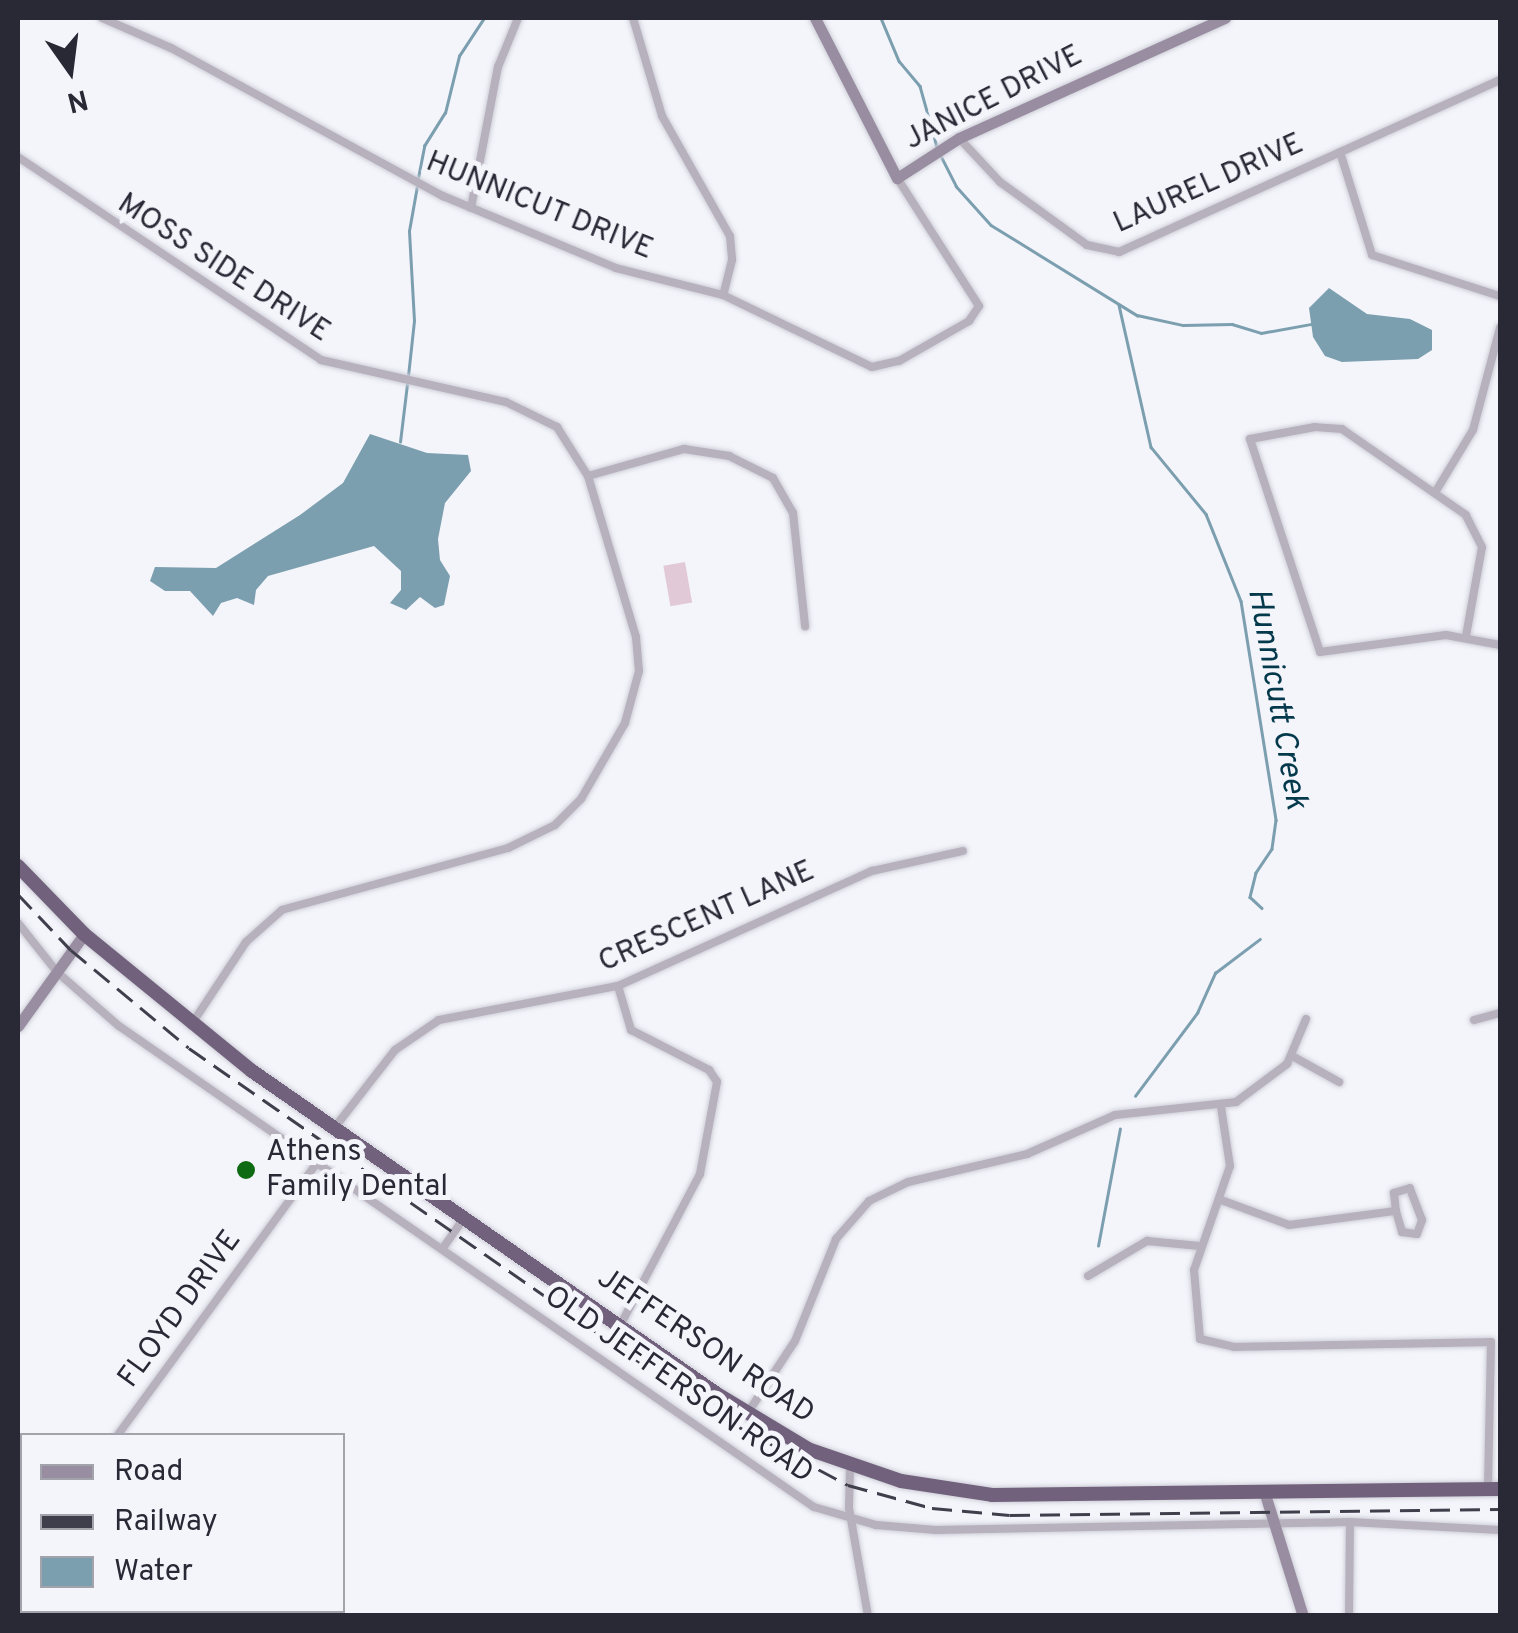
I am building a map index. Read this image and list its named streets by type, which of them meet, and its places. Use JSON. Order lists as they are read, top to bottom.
{
  "streets": {
    "highway": ["JEFFERSON ROAD"],
    "street": [
      "JANICE DRIVE",
      "LAUREL DRIVE",
      "HUNNICUT DRIVE",
      "MOSS SIDE DRIVE",
      "CRESCENT LANE",
      "FLOYD DRIVE",
      "OLD JEFFERSON ROAD"
    ]
  },
  "crossings": [
    ["JANICE DRIVE", "LAUREL DRIVE"],
    ["JANICE DRIVE", "HUNNICUT DRIVE"],
    ["MOSS SIDE DRIVE", "JEFFERSON ROAD"],
    ["CRESCENT LANE", "JEFFERSON ROAD"],
    ["FLOYD DRIVE", "OLD JEFFERSON ROAD"]
  ],
  "water": ["Hunnicutt Creek"],
  "places": ["Athens Family Dental"],
  "legend": ["Road", "Railway", "Water"],
  "north": "bottom"
}
